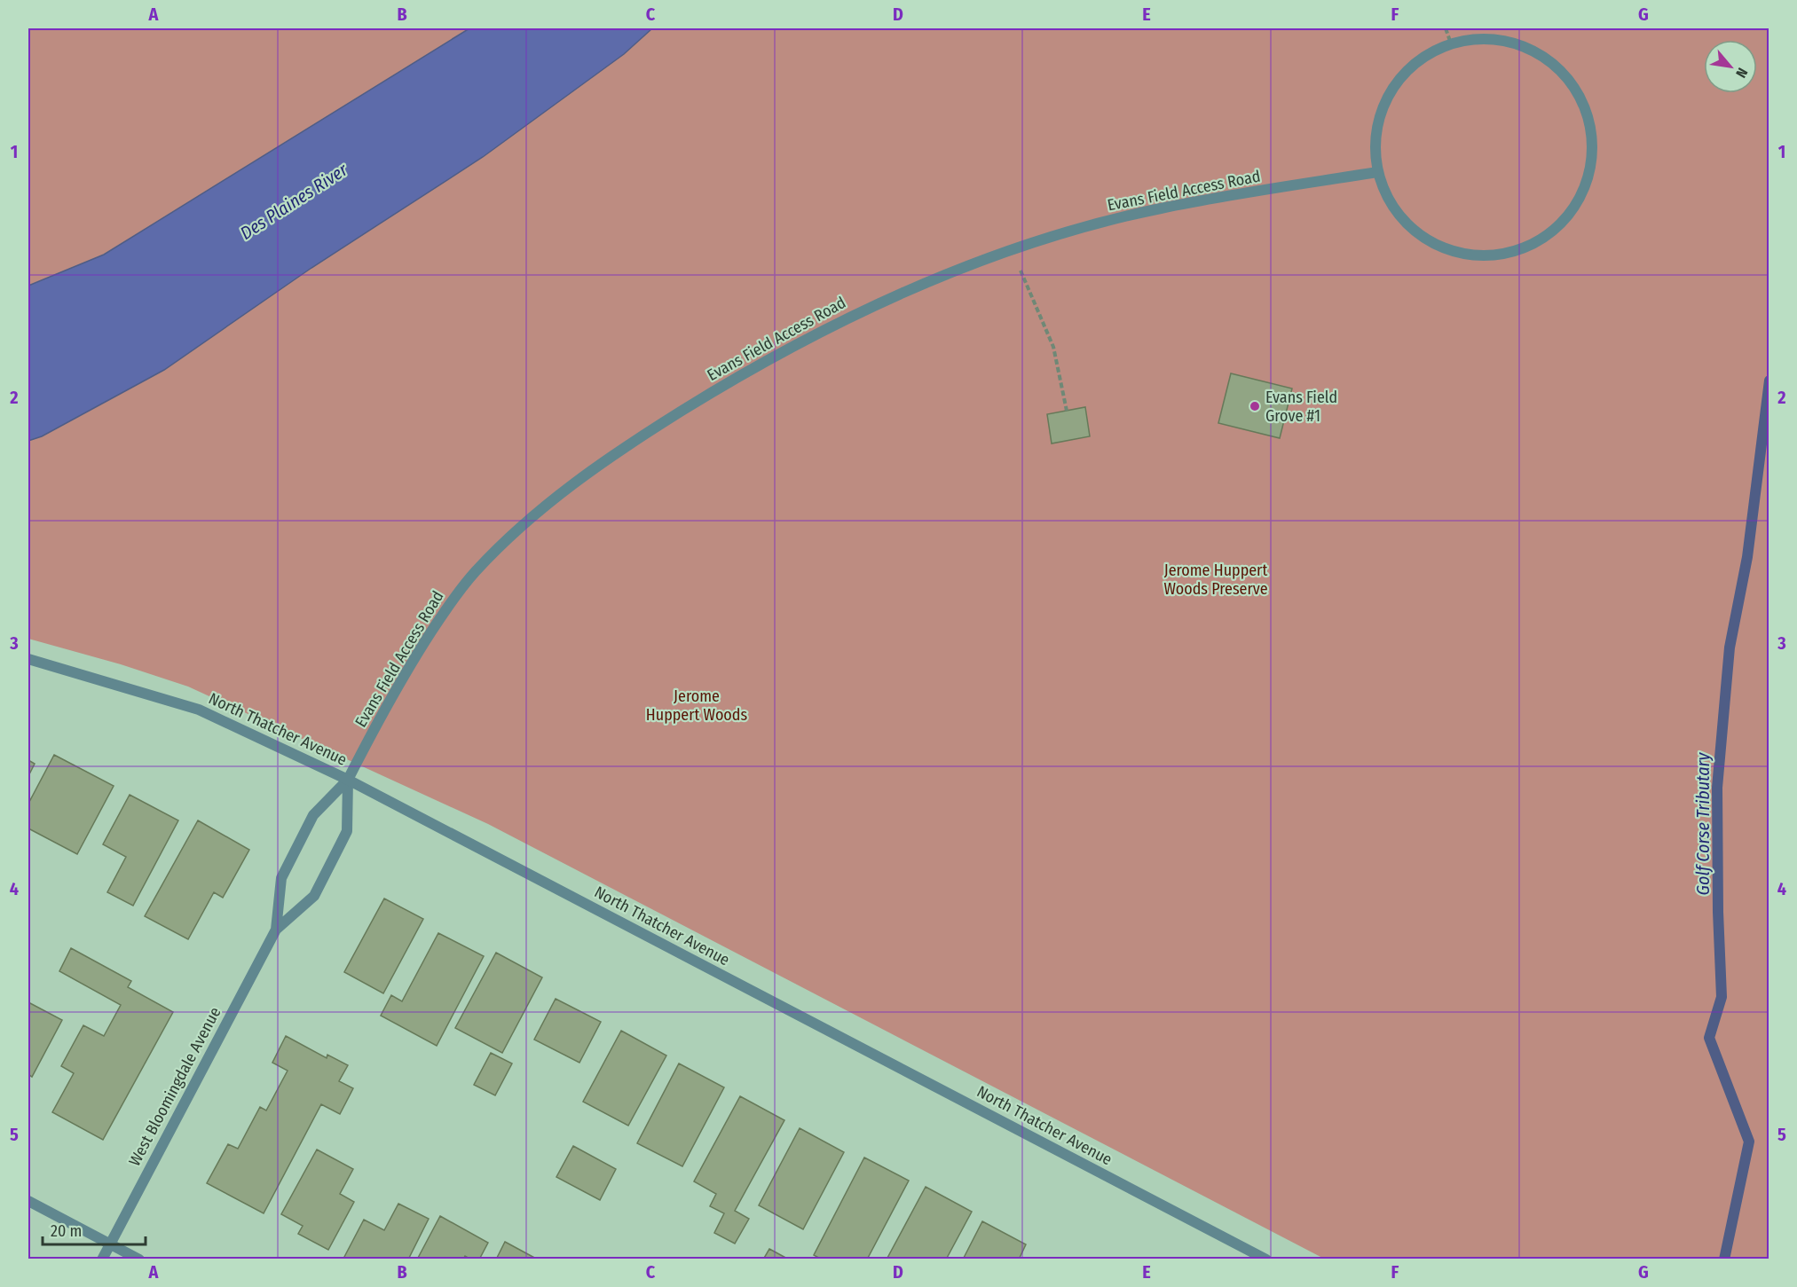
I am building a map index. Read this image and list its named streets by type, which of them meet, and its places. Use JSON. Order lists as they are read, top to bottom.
{
  "streets": {
    "street": ["Evans Field Access Road", "North Thatcher Avenue", "West Bloomingdale Avenue"]
  },
  "crossings": [
    ["Evans Field Access Road", "North Thatcher Avenue"],
    ["Evans Field Access Road", "West Bloomingdale Avenue"],
    ["North Thatcher Avenue", "West Bloomingdale Avenue"]
  ],
  "water": ["Des Plaines River", "Golf Corse Tributary"],
  "parks": ["Jerome Huppert Woods Preserve", "Jerome Huppert Woods"],
  "places": ["Evans Field Grove #1"],
  "scale_bar": "20 m",
  "north": "bottom right",
  "grid": {
    "columns": [
      "A",
      "B",
      "C",
      "D",
      "E",
      "F",
      "G"
    ],
    "rows": [
      "1",
      "2",
      "3",
      "4",
      "5"
    ]
  }
}
